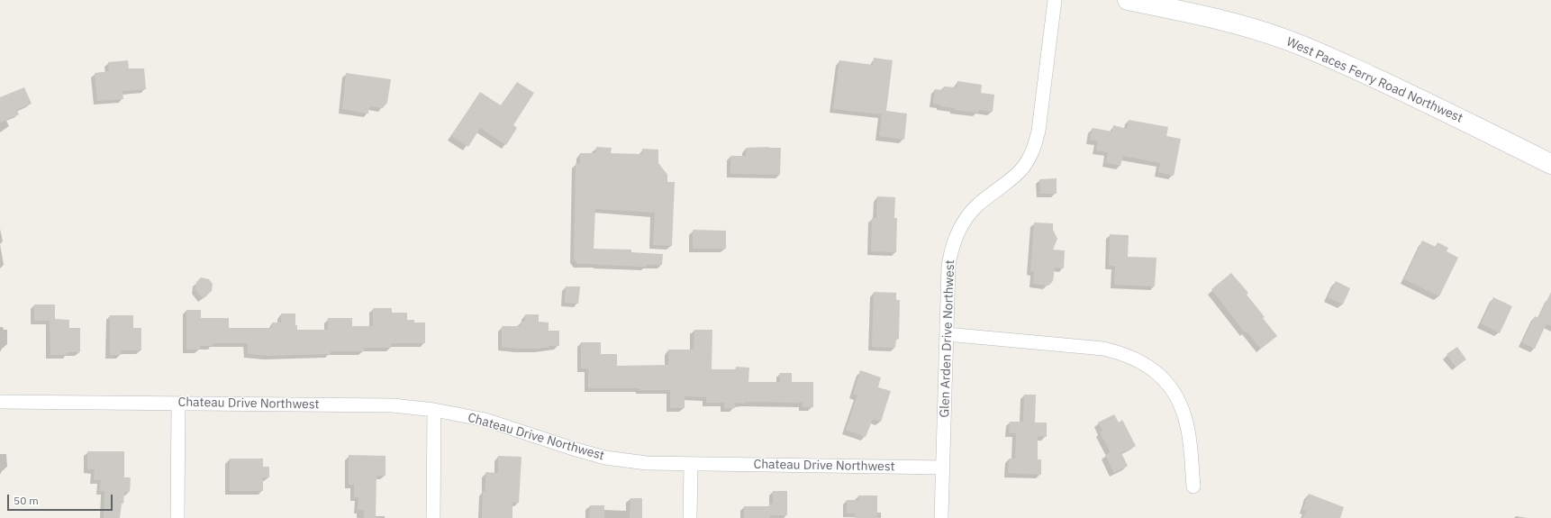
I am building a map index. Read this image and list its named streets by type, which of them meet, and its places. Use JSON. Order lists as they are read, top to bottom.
{
  "streets": {
    "main road": ["West Paces Ferry Road Northwest"],
    "street": ["Glen Arden Drive Northwest", "Chateau Drive Northwest"]
  },
  "crossings": [
    ["Glen Arden Drive Northwest", "Chateau Drive Northwest"]
  ],
  "scale_bar": "50 m"
}
